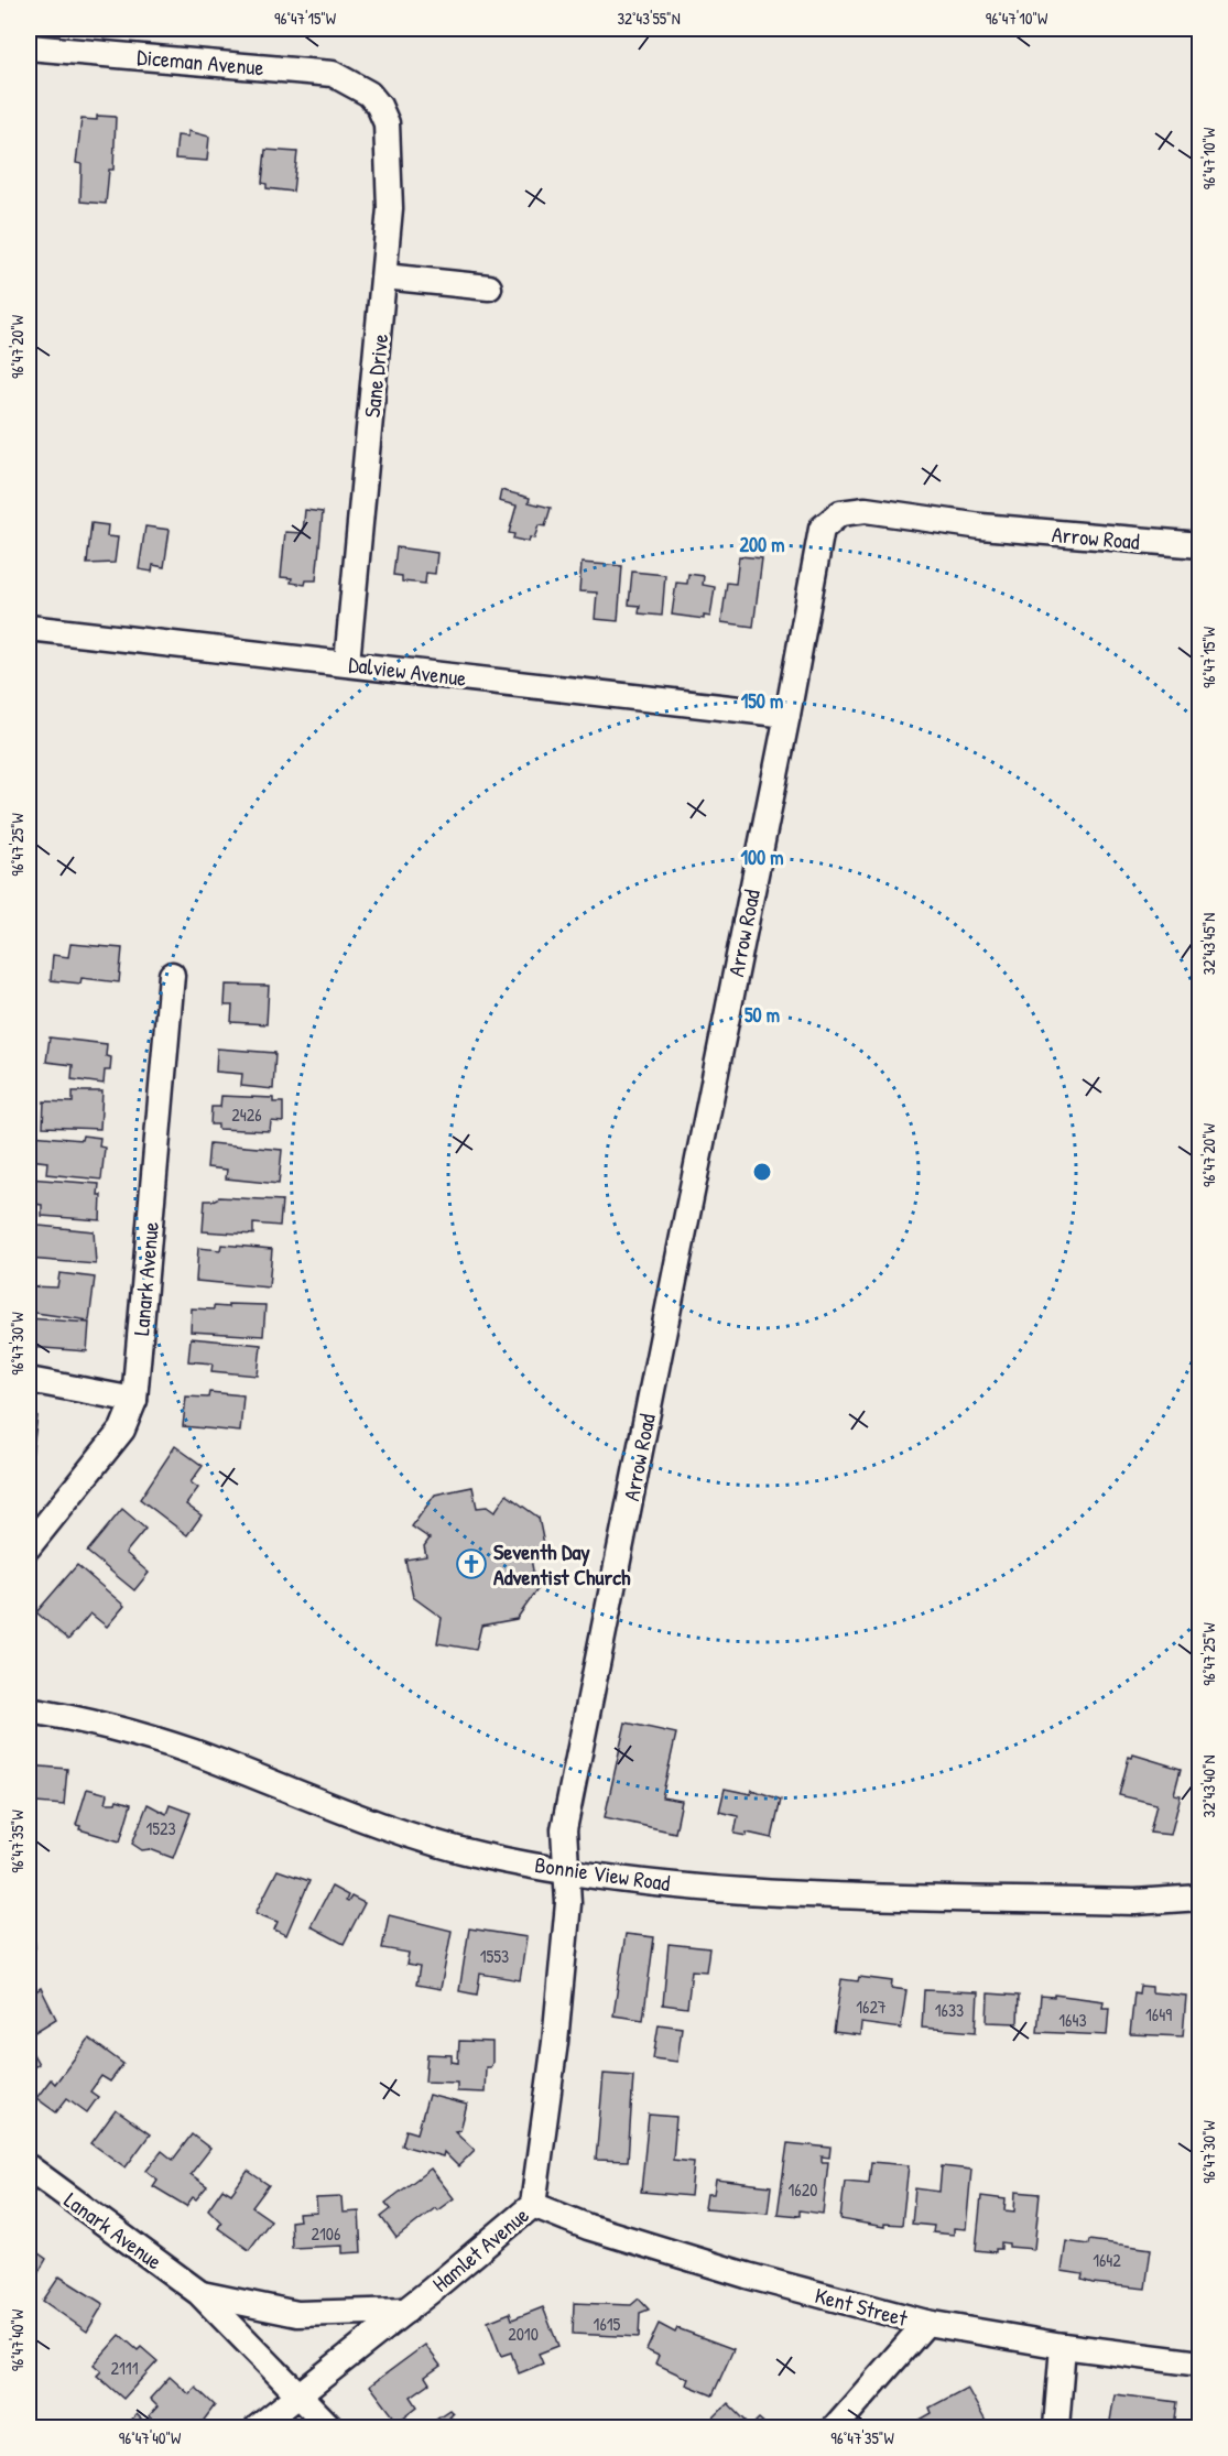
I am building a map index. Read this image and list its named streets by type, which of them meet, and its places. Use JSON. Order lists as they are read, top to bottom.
{
  "streets": {
    "street": [
      "Diceman Avenue",
      "Sane Drive",
      "Arrow Road",
      "Dalview Avenue",
      "Lanark Avenue",
      "Bonnie View Road",
      "Hamlet Avenue",
      "Kent Street"
    ]
  },
  "crossings": [
    ["Diceman Avenue", "Sane Drive"],
    ["Sane Drive", "Dalview Avenue"],
    ["Arrow Road", "Dalview Avenue"],
    ["Arrow Road", "Bonnie View Road"],
    ["Arrow Road", "Hamlet Avenue"],
    ["Lanark Avenue", "Hamlet Avenue"],
    ["Bonnie View Road", "Hamlet Avenue"],
    ["Hamlet Avenue", "Kent Street"]
  ],
  "places": {
    "church": ["Seventh Day Adventist Church"]
  },
  "house_numbers": [
    "2426",
    "1523",
    "1553",
    "1627",
    "1633",
    "1649",
    "1643",
    "1620",
    "2106",
    "1642",
    "1615",
    "2010",
    "2111"
  ],
  "coordinates": [
    "96°47'15\"W",
    "32°43'55\"N",
    "96°47'10\"W",
    "96°47'20\"W",
    "96°47'25\"W",
    "32°43'45\"N",
    "96°47'30\"W",
    "32°43'40\"N",
    "96°47'35\"W",
    "96°47'40\"W"
  ],
  "rings": [
    "200 m",
    "150 m",
    "100 m",
    "50 m"
  ]
}
